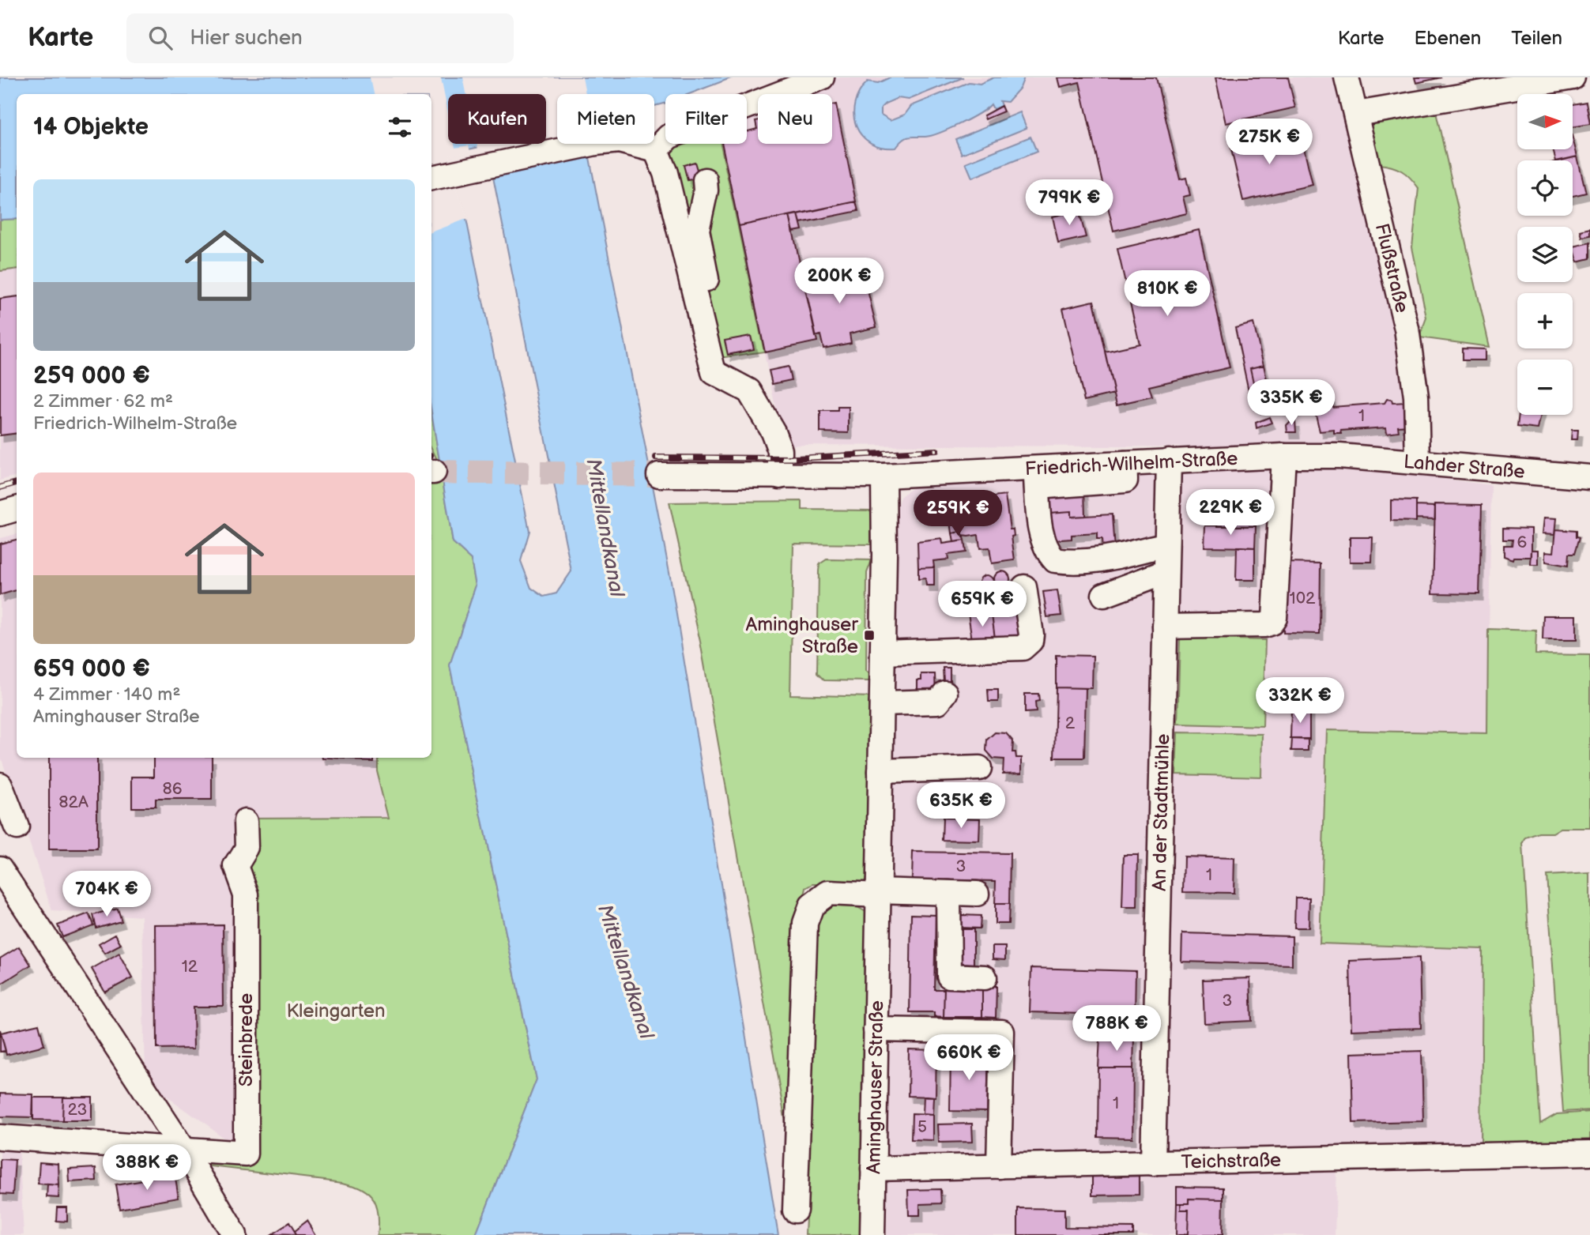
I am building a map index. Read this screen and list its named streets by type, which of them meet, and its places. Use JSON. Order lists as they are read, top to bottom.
{
  "streets": {
    "street": [
      "Flußstraße",
      "Friedrich-Wilhelm-Straße",
      "Lahder Straße",
      "An der Stadtmühle",
      "Steinbrede",
      "Aminghauser Straße",
      "Teichstraße"
    ]
  },
  "crossings": [
    ["Flußstraße", "Lahder Straße"],
    ["Friedrich-Wilhelm-Straße", "Lahder Straße"],
    ["Friedrich-Wilhelm-Straße", "An der Stadtmühle"],
    ["Friedrich-Wilhelm-Straße", "Aminghauser Straße"],
    ["An der Stadtmühle", "Teichstraße"],
    ["Aminghauser Straße", "Teichstraße"]
  ],
  "water": ["Mittellandkanal"],
  "parks": ["Kleingarten"],
  "places": {
    "transit": ["Aminghauser Straße"]
  },
  "house_numbers": [
    "1",
    "6",
    "102",
    "2",
    "86",
    "82A",
    "3",
    "1",
    "12",
    "3",
    "1",
    "23",
    "5"
  ],
  "north": "right",
  "page": {
    "header": "Karte",
    "search": "Hier suchen",
    "nav": ["Karte", "Ebenen", "Teilen"],
    "map_buttons": ["+", "−"],
    "chip": [
      "Kaufen",
      "Mieten",
      "Filter",
      "Neu"
    ],
    "heading": "14 Objekte",
    "price": [
      "275K €",
      "799K €",
      "200K €",
      "810K €",
      "335K €",
      "229K €",
      "259K €",
      "659K €",
      "332K €",
      "635K €",
      "704K €",
      "788K €",
      "660K €",
      "388K €"
    ],
    "list": [
      {
        "name": "259 000 €",
        "note": "2 Zimmer · 62 m² · Friedrich-Wilhelm-Straße"
      },
      {
        "name": "659 000 €",
        "note": "4 Zimmer · 140 m² · Aminghauser Straße"
      }
    ]
  }
}
